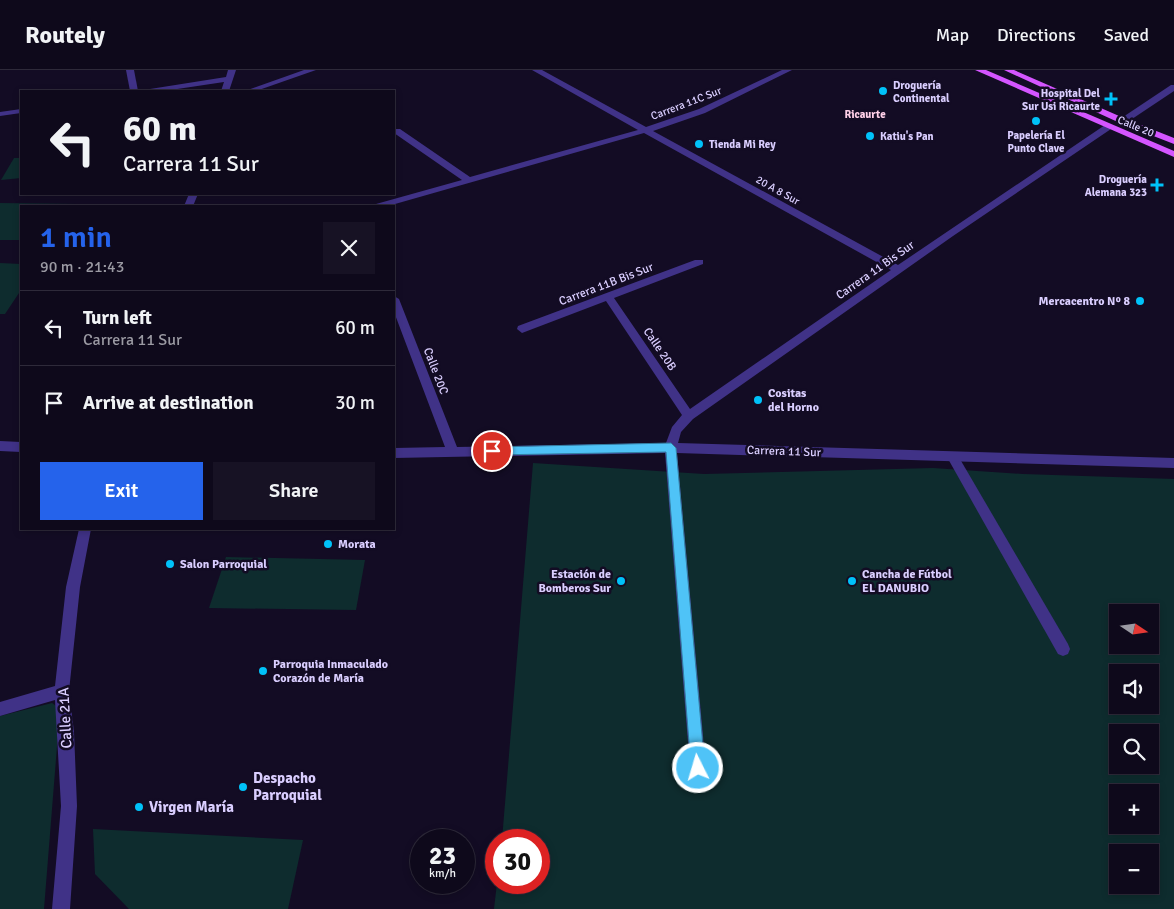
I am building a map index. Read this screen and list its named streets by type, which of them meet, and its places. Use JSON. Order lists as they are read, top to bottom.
{
  "streets": {
    "main road": ["Calle 20"],
    "street": [
      "Carrera 11C Sur",
      "20 A 8 Sur",
      "Carrera 11 Bis Sur",
      "Carrera 11B Bis Sur",
      "Calle 20B",
      "Calle 20C",
      "Carrera 11 Sur",
      "Calle 21A"
    ]
  },
  "crossings": [
    ["Carrera 11C Sur", "20 A 8 Sur"],
    ["Calle 20", "Carrera 11 Bis Sur"],
    ["20 A 8 Sur", "Carrera 11 Bis Sur"],
    ["Carrera 11 Bis Sur", "Calle 20B"],
    ["Carrera 11 Bis Sur", "Carrera 11 Sur"],
    ["Carrera 11B Bis Sur", "Calle 20B"],
    ["Calle 20C", "Carrera 11 Sur"]
  ],
  "districts": ["Ricaurte"],
  "places": {
    "other": [
      "Droguería Continental",
      "Papelería El Punto Clave",
      "Katiu's Pan",
      "Tienda Mi Rey",
      "Mercacentro Nº 8",
      "Cositas del Horno",
      "Morata",
      "Salon Parroquial",
      "Estación de Bomberos Sur",
      "Cancha de Fútbol EL DANUBIO",
      "Parroquia Inmaculado Corazón de María",
      "Despacho Parroquial",
      "Virgen María"
    ],
    "health": ["Hospital Del Sur Usi Ricaurte", "Droguería Alemana 323"]
  },
  "north": "right",
  "page": {
    "header": "Routely",
    "nav": ["Map", "Directions", "Saved"],
    "turn": ["60 m", "Carrera 11 Sur"],
    "heading": ["1 min", "90 m · 21:43"],
    "list": [
      {
        "name": "Turn left",
        "note": "Carrera 11 Sur",
        "value": "60 m"
      },
      {
        "name": "Arrive at destination",
        "value": "30 m"
      }
    ],
    "buttons": ["Exit", "Share"],
    "map_buttons": ["+", "−"],
    "speed": "23 km/h",
    "limit": "30"
  }
}
